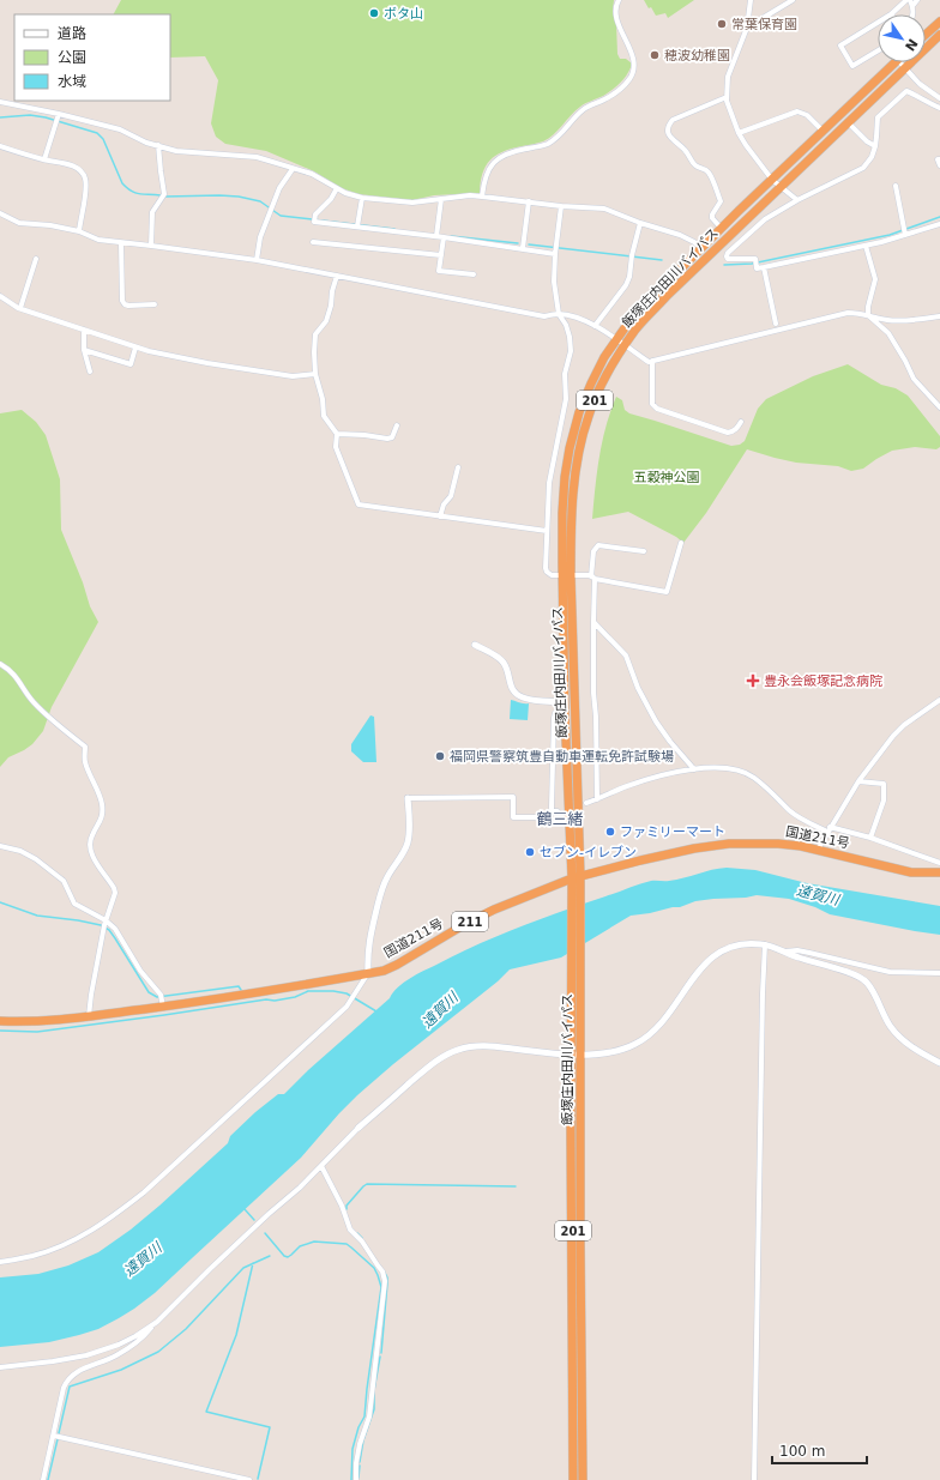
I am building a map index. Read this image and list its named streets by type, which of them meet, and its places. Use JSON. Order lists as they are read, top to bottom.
{
  "streets": {
    "highway": [
      "飯塚庄内田川バイパス",
      "201",
      "国道211号",
      "211"
    ]
  },
  "crossings": [
    ["飯塚庄内田川バイパス", "国道211号"]
  ],
  "districts": ["鶴三緒"],
  "water": ["遠賀川"],
  "parks": ["五穀神公園"],
  "places": {
    "other": [
      "ボタ山",
      "常葉保育園",
      "穂波幼稚園",
      "福岡県警察筑豊自動車運転免許試験場",
      "ファミリーマート",
      "セブン-イレブン"
    ],
    "health": ["豊永会飯塚記念病院"]
  },
  "legend": ["道路", "公園", "水域"],
  "scale_bar": "100 m",
  "north": "bottom right"
}
